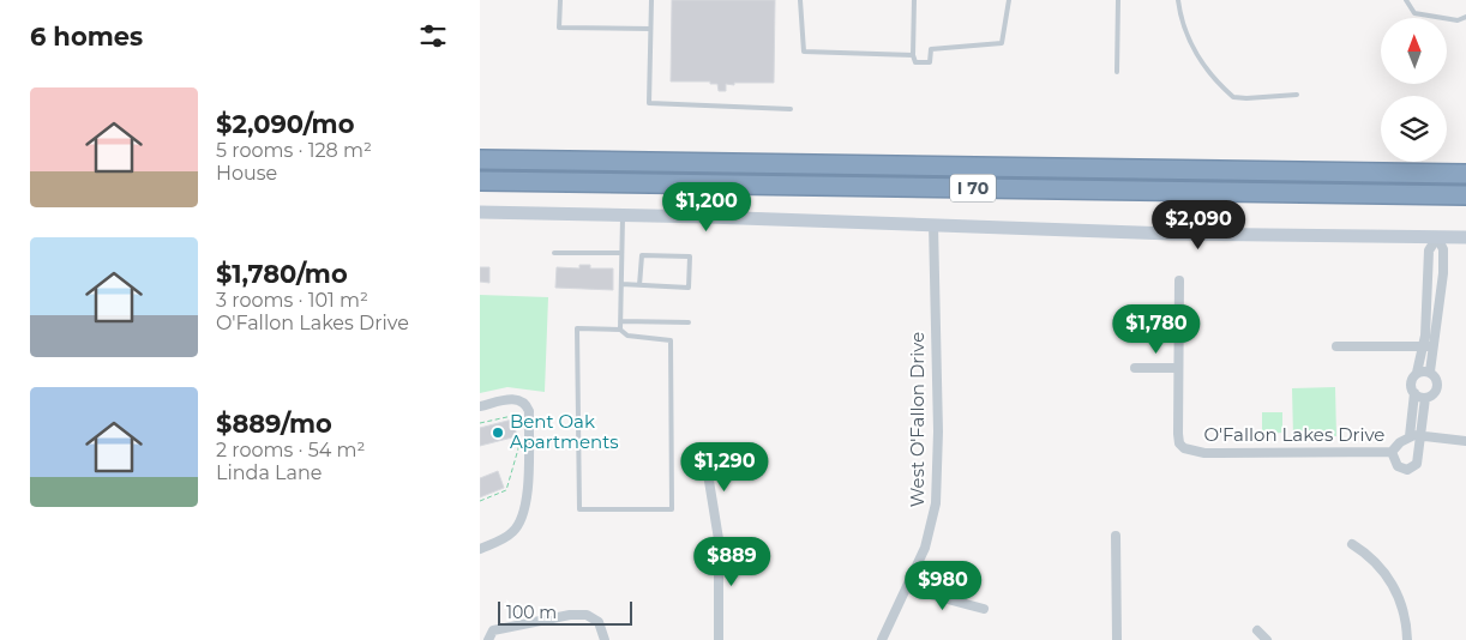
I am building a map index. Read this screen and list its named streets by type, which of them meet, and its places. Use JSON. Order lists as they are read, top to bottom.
{
  "streets": {
    "highway": ["I 70"],
    "street": ["West O'Fallon Drive", "O'Fallon Lakes Drive"]
  },
  "places": ["Bent Oak Apartments"],
  "scale_bar": "100 m",
  "north": "top",
  "page": {
    "heading": "6 homes",
    "list": [
      {
        "name": "$2,090/mo",
        "note": "5 rooms · 128 m² · House"
      },
      {
        "name": "$1,780/mo",
        "note": "3 rooms · 101 m² · O'Fallon Lakes Drive"
      },
      {
        "name": "$889/mo",
        "note": "2 rooms · 54 m² · Linda Lane"
      }
    ],
    "price": [
      "$1,200",
      "$2,090",
      "$1,780",
      "$1,290",
      "$889",
      "$980"
    ],
    "scale": "100 m"
  }
}
